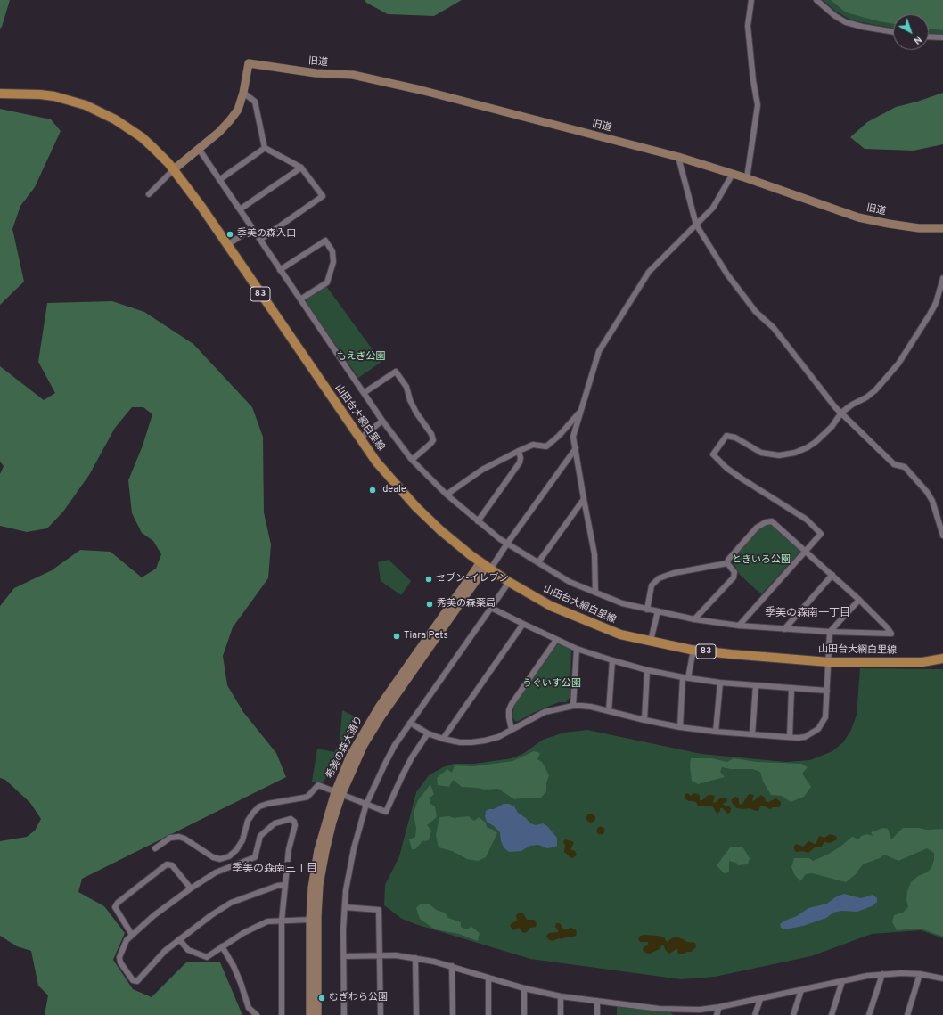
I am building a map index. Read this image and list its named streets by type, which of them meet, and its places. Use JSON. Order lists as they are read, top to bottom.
{
  "streets": {
    "main road": ["83", "山田台大網白里線"],
    "street": ["旧道", "希美の森大通り"]
  },
  "crossings": [
    ["山田台大網白里線", "希美の森大通り"]
  ],
  "districts": ["季美の森南一丁目", "季美の森南三丁目"],
  "parks": ["もえぎ公園", "ときいろ公園", "うぐいす公園"],
  "places": [
    "季美の森入口",
    "Ideale",
    "セブン-イレブン",
    "秀美の森薬局",
    "Tiara Pets",
    "むぎわら公園"
  ],
  "north": "bottom right"
}
